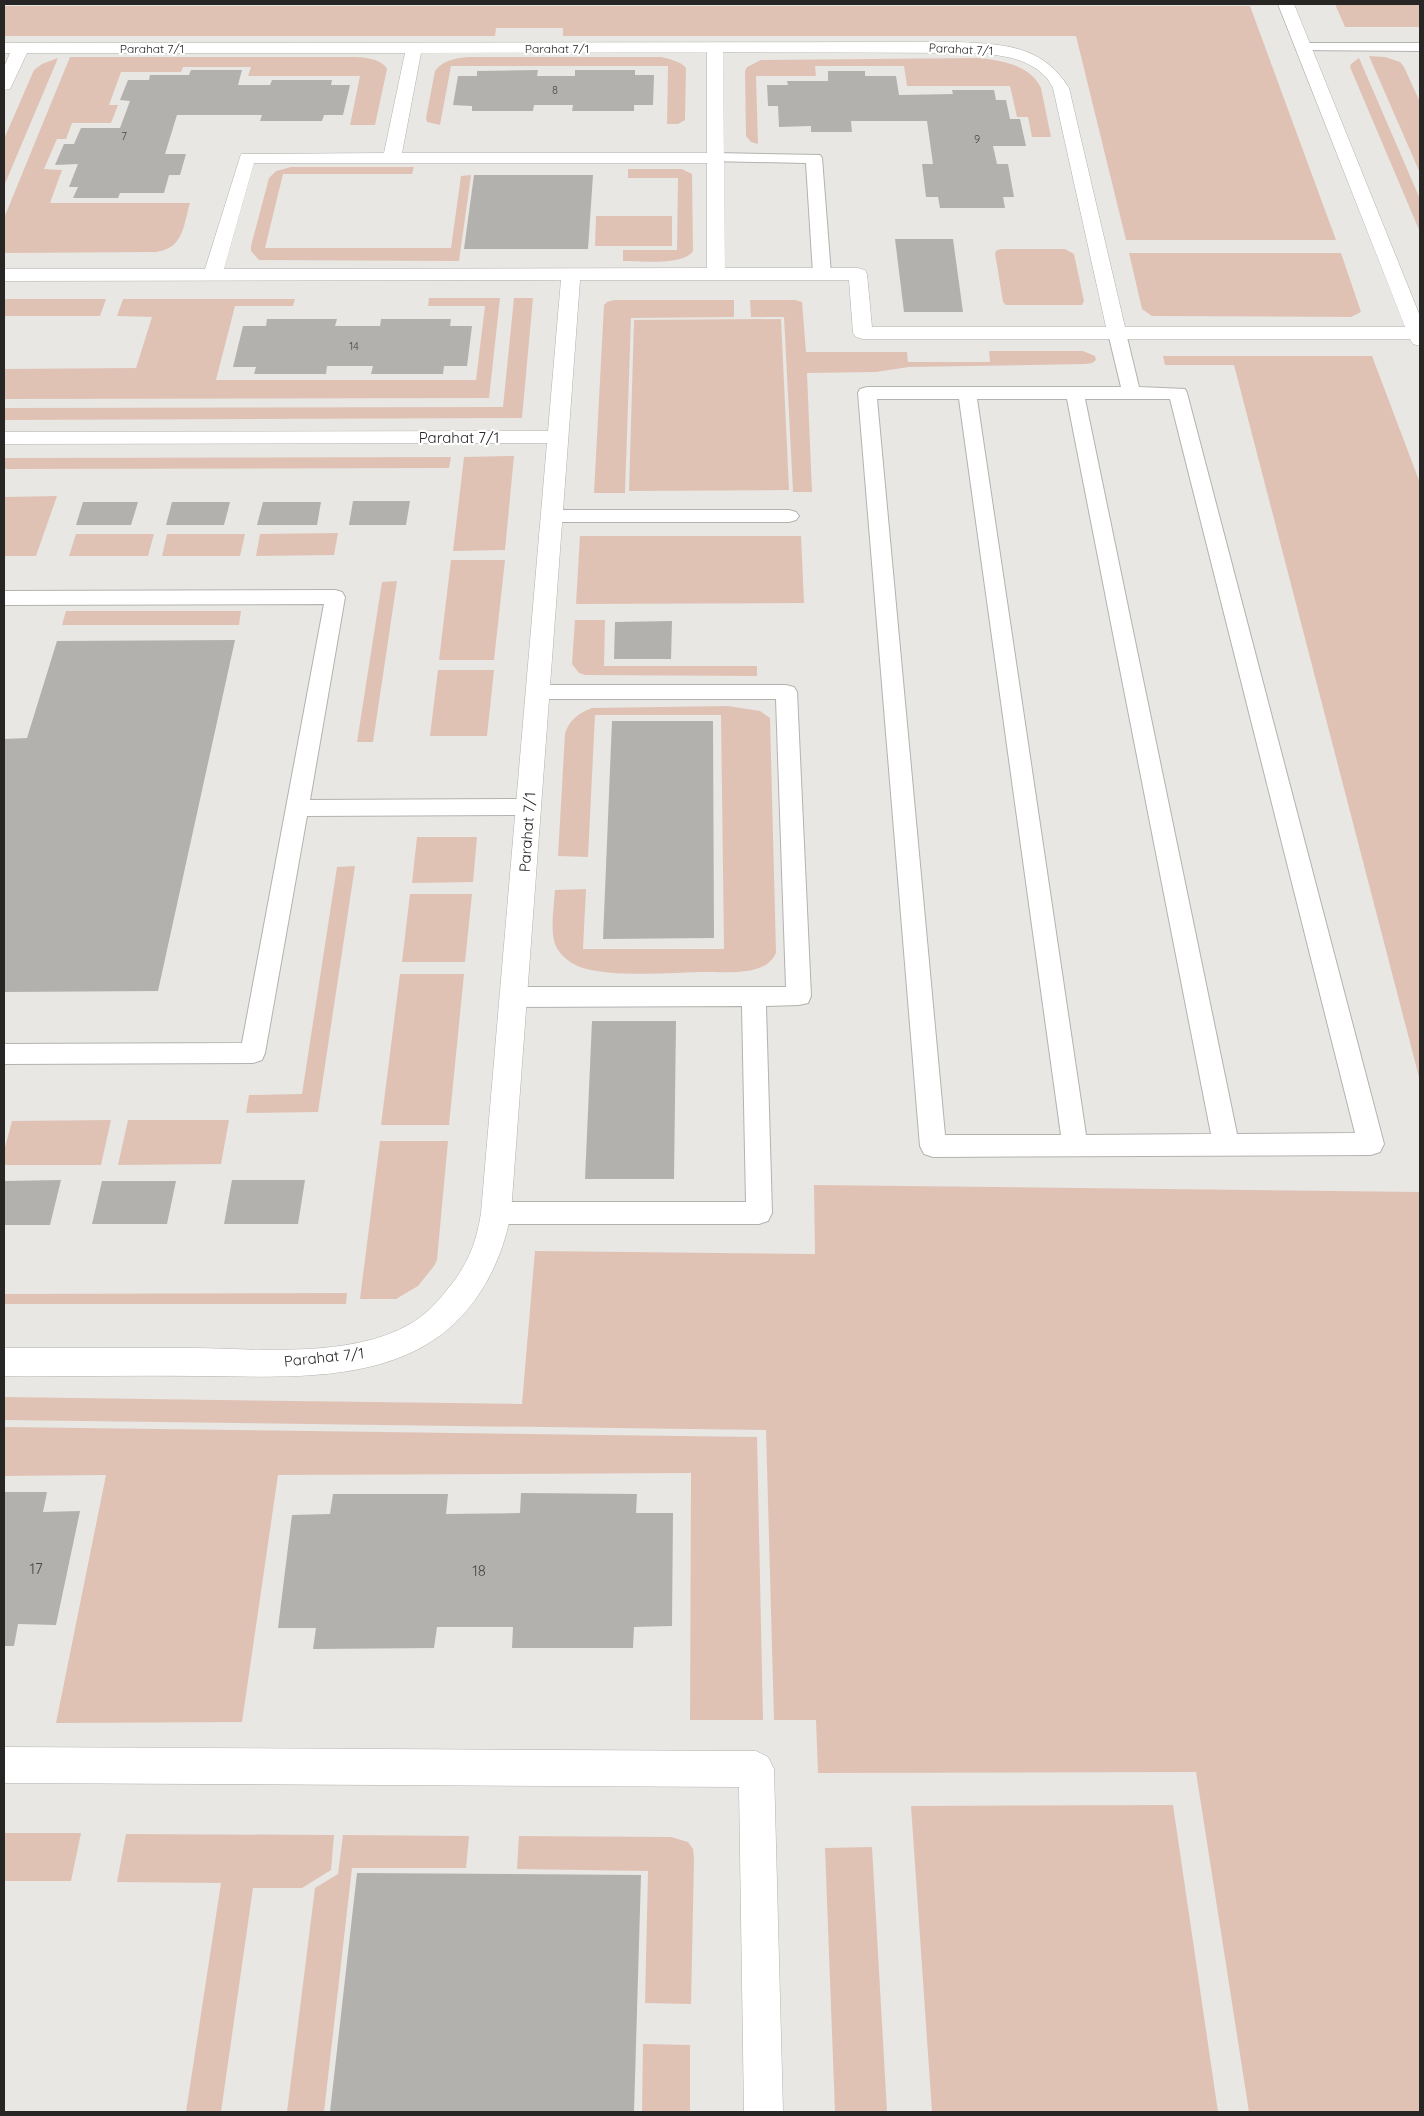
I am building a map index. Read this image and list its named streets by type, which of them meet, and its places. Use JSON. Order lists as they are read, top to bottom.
{
  "streets": {
    "street": ["Parahat 7/1"]
  },
  "house_numbers": [
    "8",
    "7",
    "9",
    "14",
    "17",
    "18"
  ]
}
